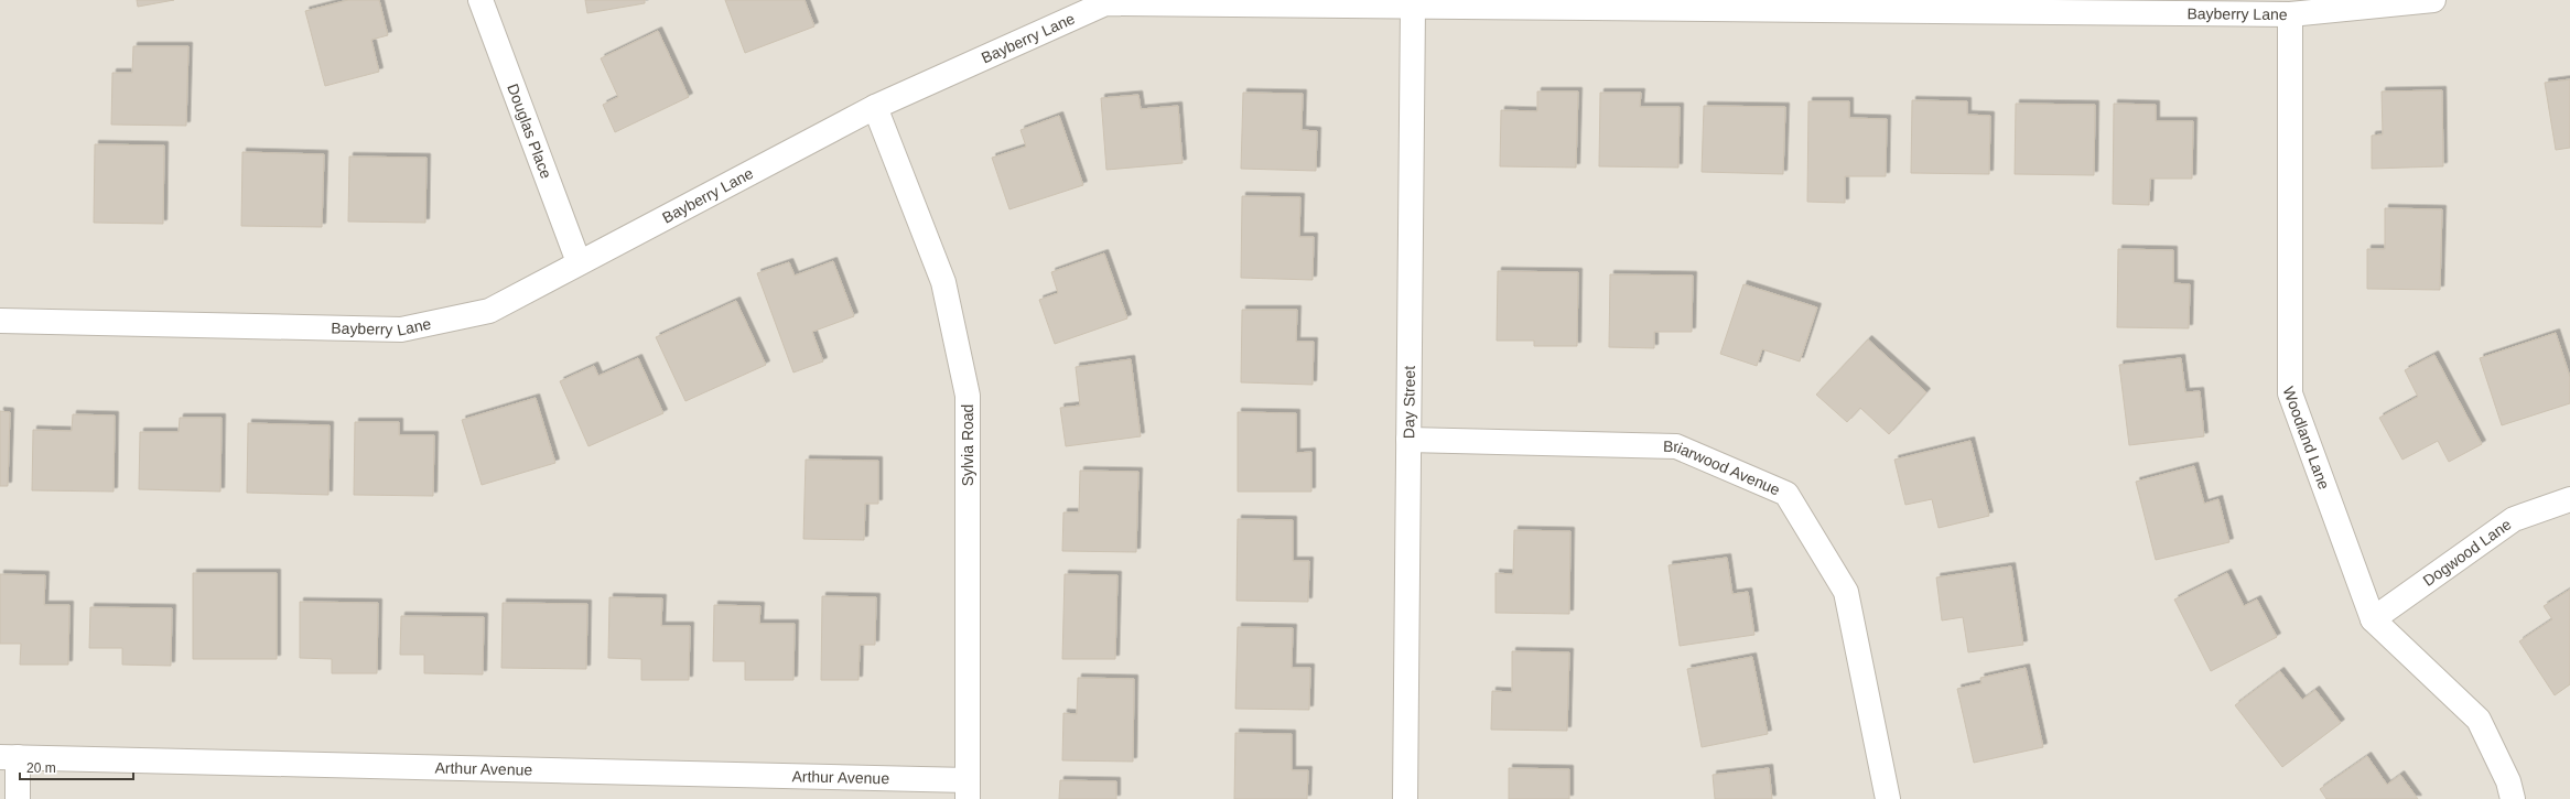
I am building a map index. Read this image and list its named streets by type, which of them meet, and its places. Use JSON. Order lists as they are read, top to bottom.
{
  "streets": {
    "street": [
      "Bayberry Lane",
      "Douglas Place",
      "Day Street",
      "Woodland Lane",
      "Sylvia Road",
      "Briarwood Avenue",
      "Dogwood Lane",
      "Arthur Avenue"
    ]
  },
  "crossings": [
    ["Bayberry Lane", "Douglas Place"],
    ["Bayberry Lane", "Day Street"],
    ["Bayberry Lane", "Woodland Lane"],
    ["Bayberry Lane", "Sylvia Road"],
    ["Day Street", "Briarwood Avenue"],
    ["Woodland Lane", "Dogwood Lane"],
    ["Sylvia Road", "Arthur Avenue"]
  ],
  "scale_bar": "20 m"
}
